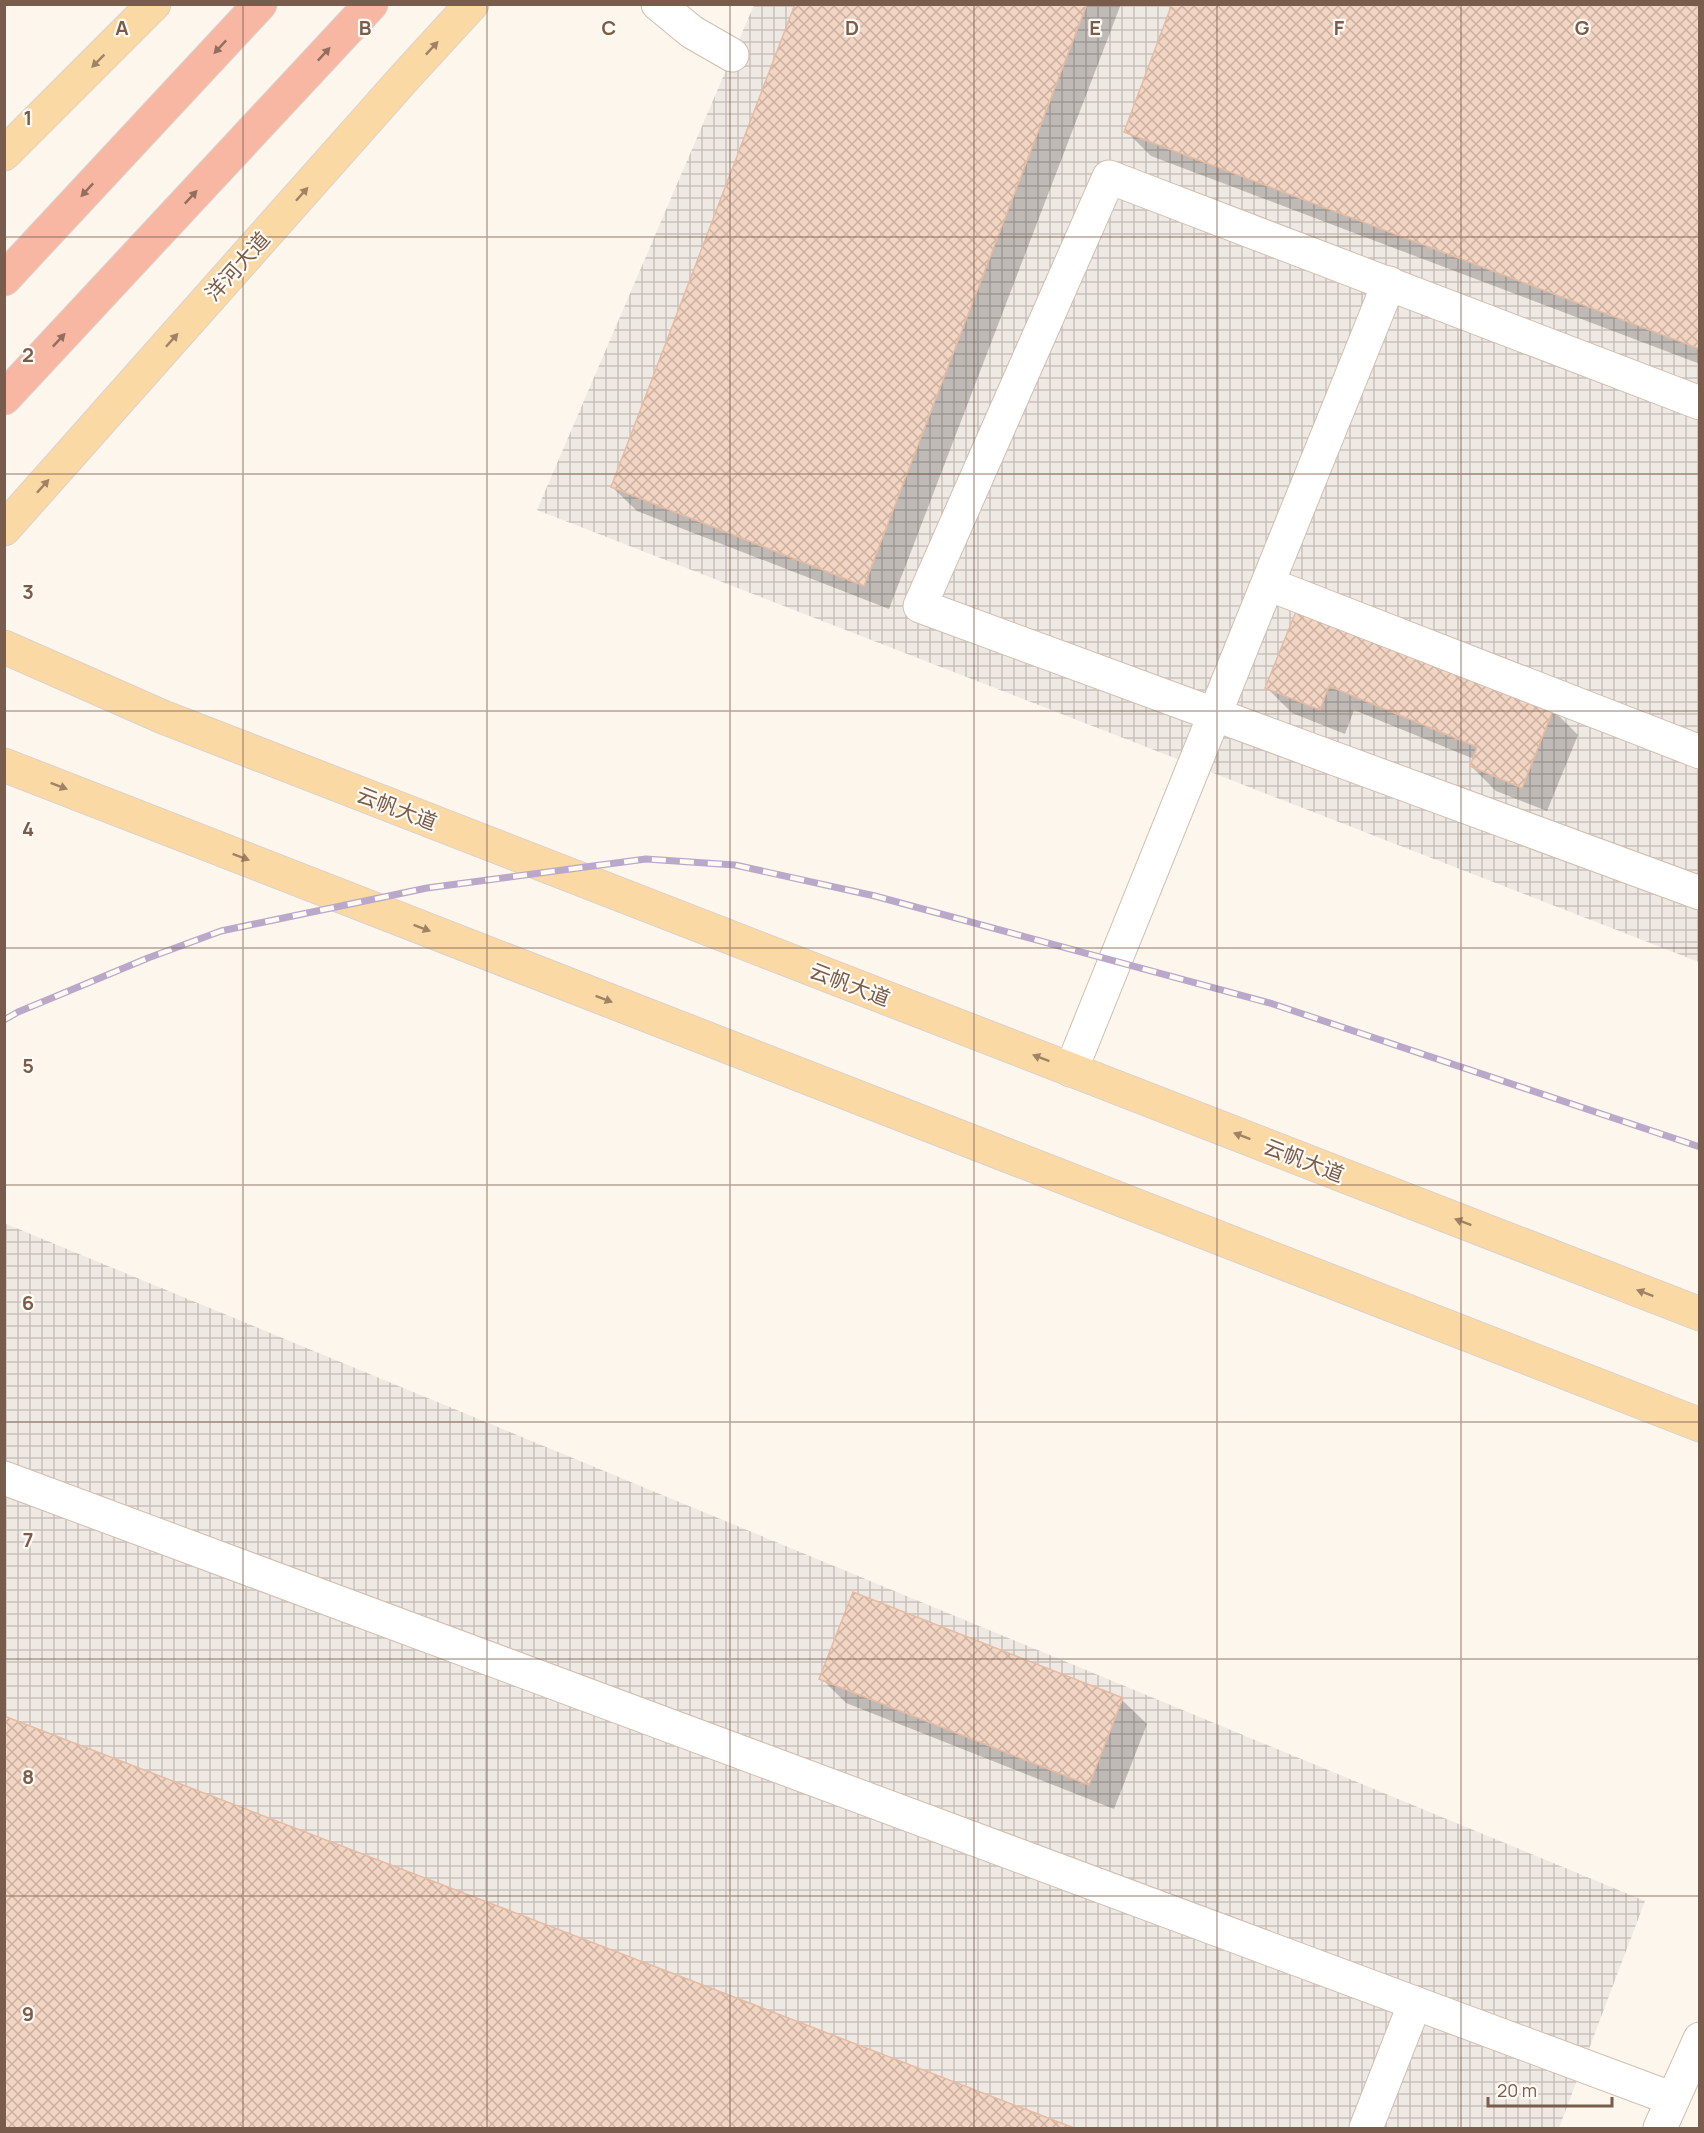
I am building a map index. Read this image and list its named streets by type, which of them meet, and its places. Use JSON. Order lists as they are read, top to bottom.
{
  "streets": {
    "main road": ["洋河大道", "云帆大道"]
  },
  "scale_bar": "20 m",
  "grid": {
    "columns": [
      "A",
      "B",
      "C",
      "D",
      "E",
      "F",
      "G"
    ],
    "rows": [
      "1",
      "2",
      "3",
      "4",
      "5",
      "6",
      "7",
      "8",
      "9"
    ]
  }
}
